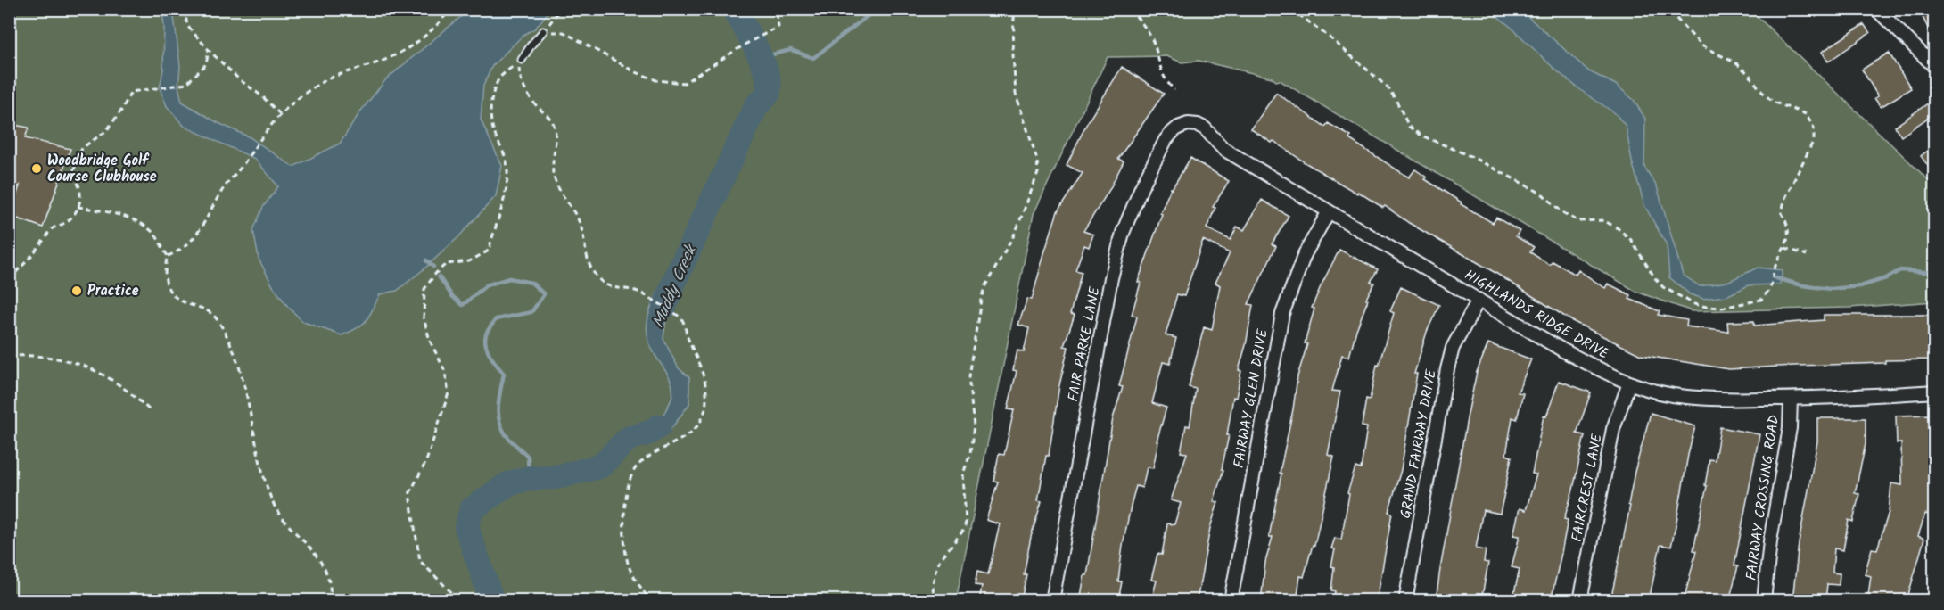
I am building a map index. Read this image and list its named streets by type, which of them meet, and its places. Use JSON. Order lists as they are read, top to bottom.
{
  "streets": {
    "street": [
      "HIGHLANDS RIDGE DRIVE",
      "FAIR PARKE LANE",
      "FAIRWAY GLEN DRIVE",
      "GRAND FAIRWAY DRIVE",
      "FAIRCREST LANE",
      "FAIRWAY CROSSING ROAD"
    ]
  },
  "crossings": [
    ["HIGHLANDS RIDGE DRIVE", "FAIR PARKE LANE"],
    ["HIGHLANDS RIDGE DRIVE", "FAIRWAY GLEN DRIVE"],
    ["HIGHLANDS RIDGE DRIVE", "GRAND FAIRWAY DRIVE"],
    ["HIGHLANDS RIDGE DRIVE", "FAIRCREST LANE"],
    ["HIGHLANDS RIDGE DRIVE", "FAIRWAY CROSSING ROAD"]
  ],
  "water": ["Muddy Creek"],
  "places": ["Woodbridge Golf Course Clubhouse", "Practice"]
}
